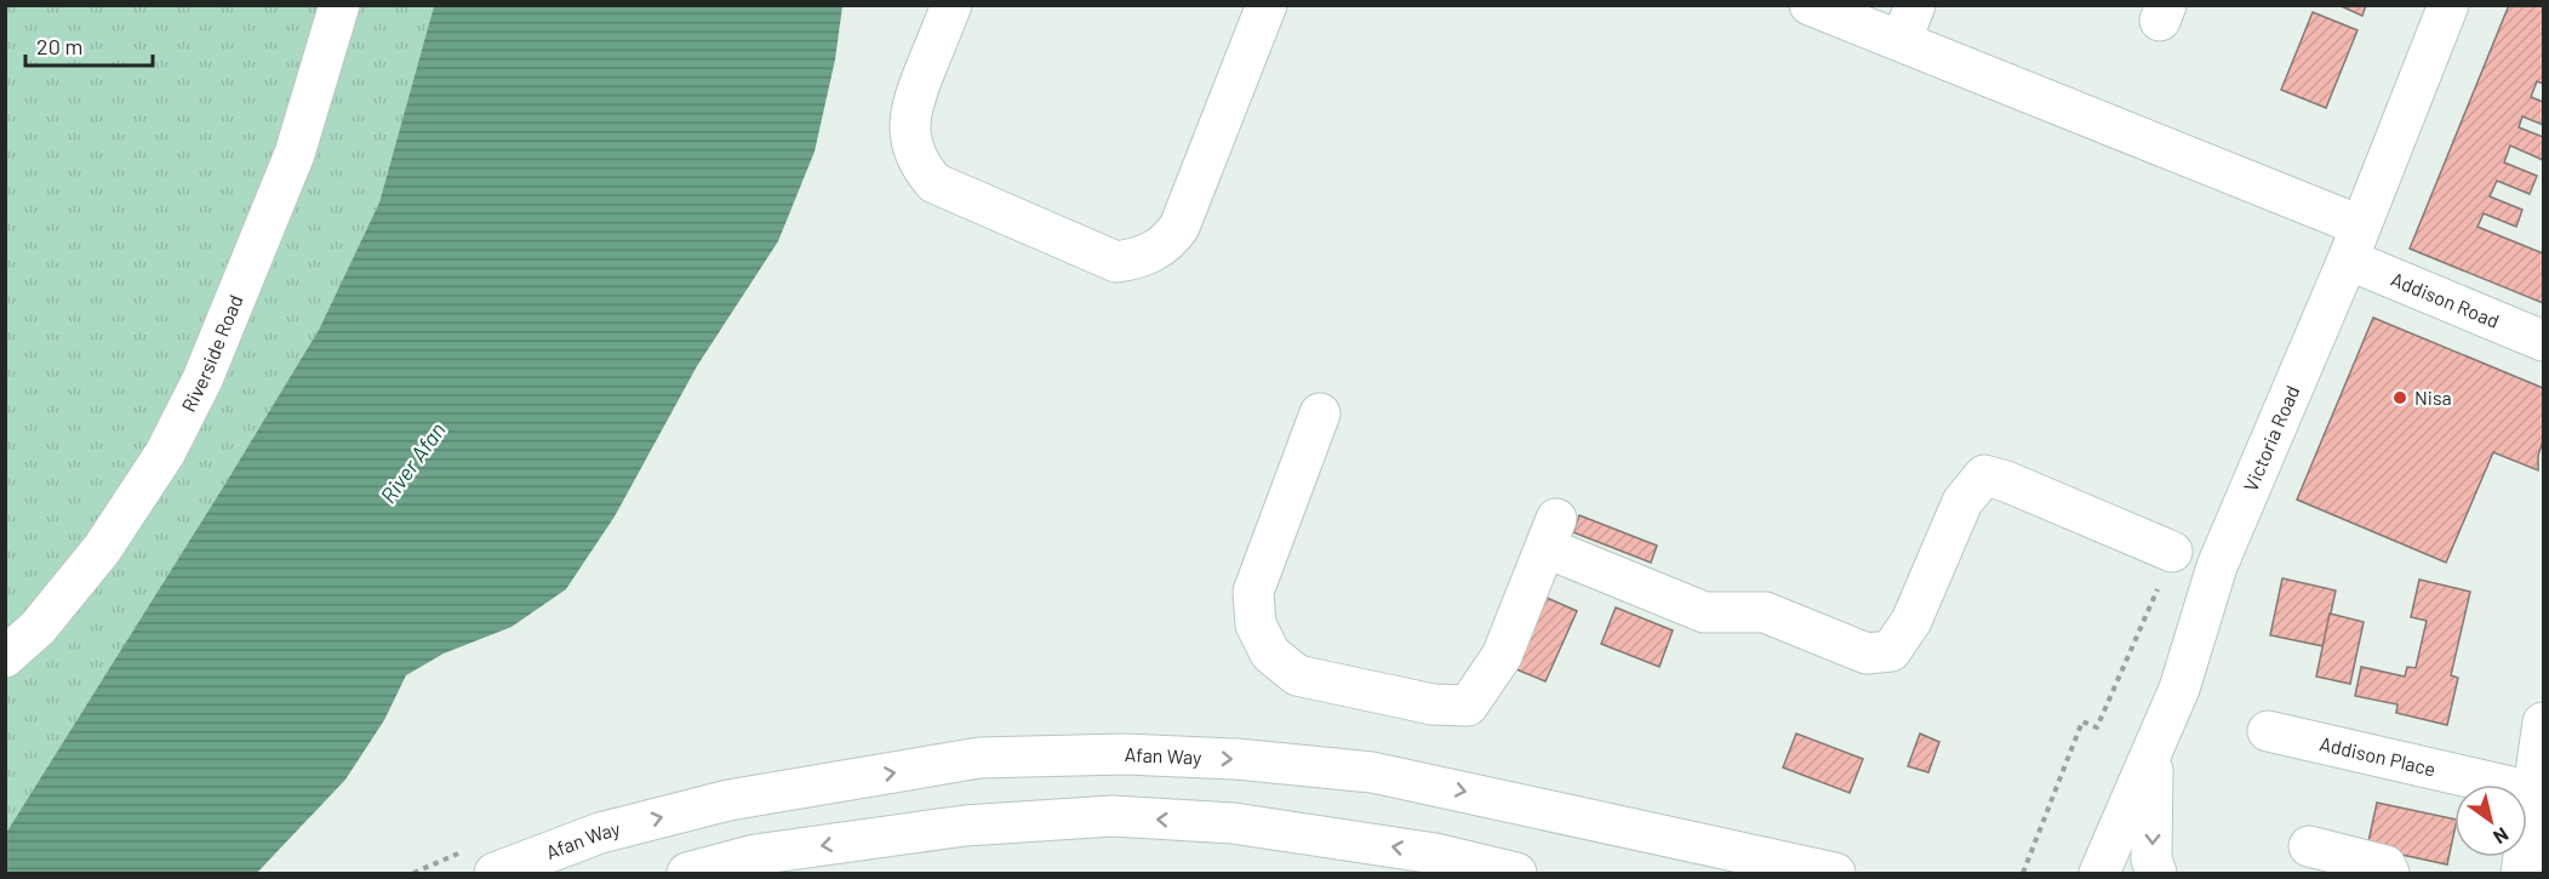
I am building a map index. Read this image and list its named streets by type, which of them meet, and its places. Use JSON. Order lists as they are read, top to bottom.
{
  "streets": {
    "street": [
      "Addison Road",
      "Riverside Road",
      "Victoria Road",
      "Afan Way",
      "Addison Place"
    ]
  },
  "crossings": [
    ["Addison Road", "Victoria Road"]
  ],
  "water": ["River Afan"],
  "places": ["Nisa"],
  "scale_bar": "20 m",
  "north": "bottom right"
}
